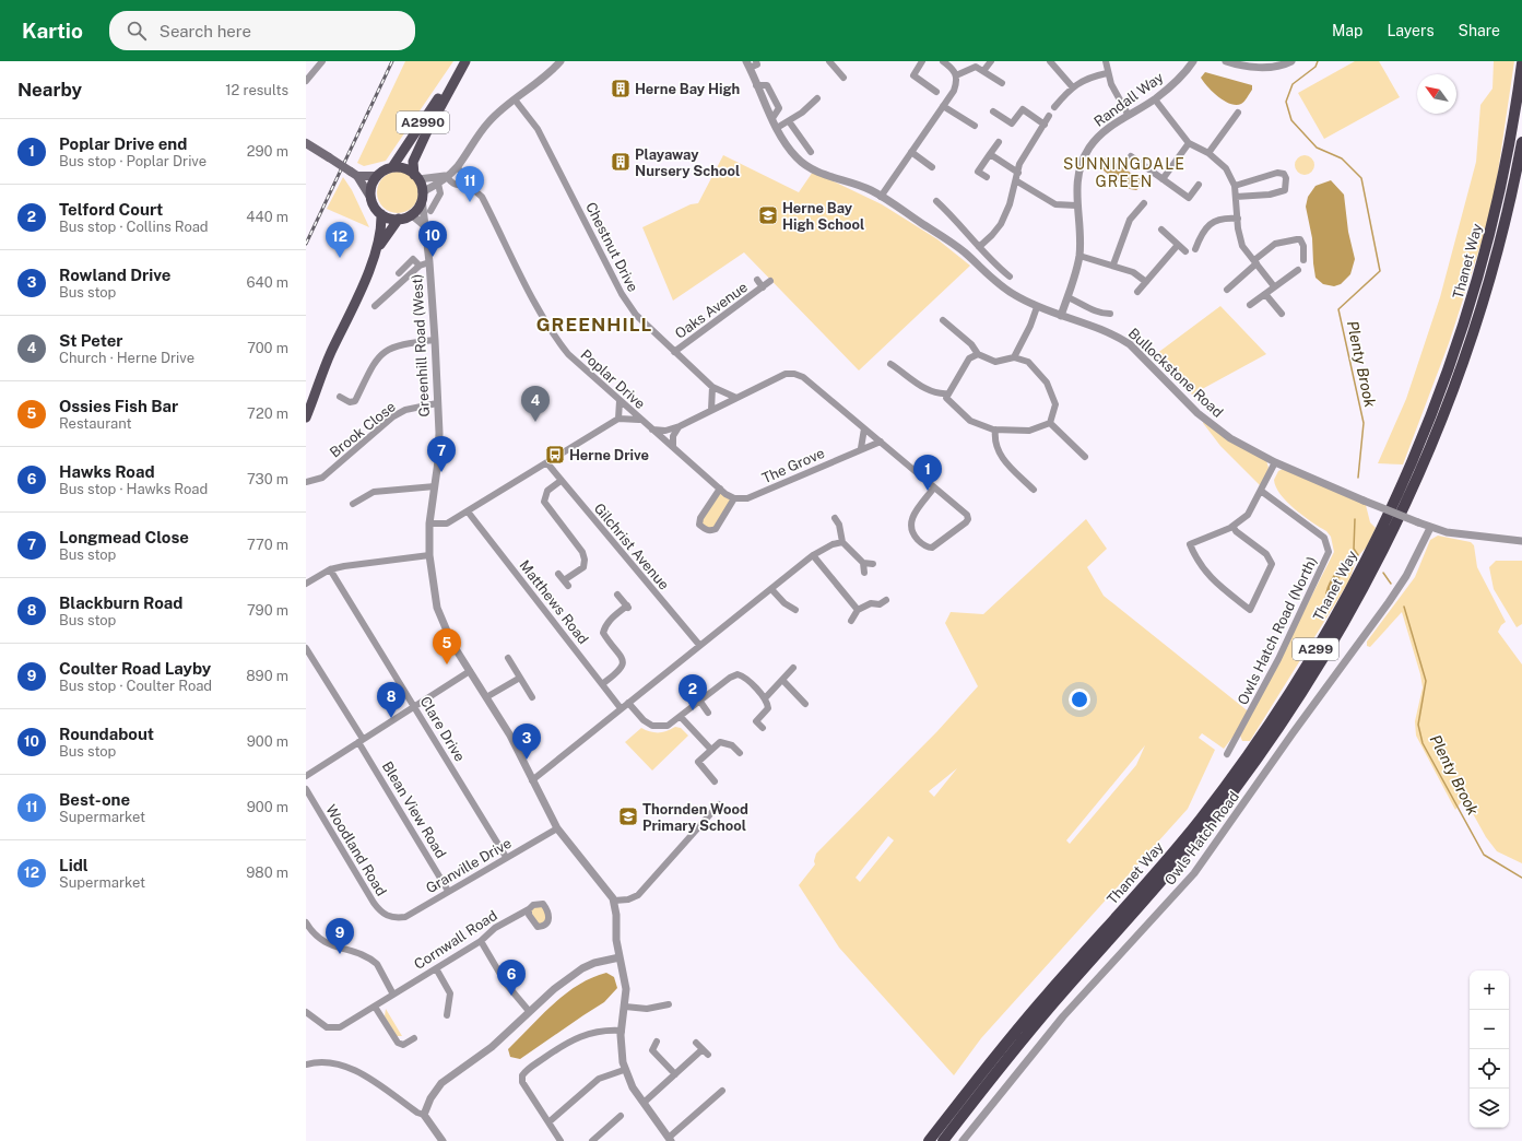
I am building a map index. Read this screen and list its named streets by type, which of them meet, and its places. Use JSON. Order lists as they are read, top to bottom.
{
  "streets": {
    "highway": ["Thanet Way", "A299"],
    "main road": ["A2990"],
    "street": [
      "Randall Way",
      "Chestnut Drive",
      "Oaks Avenue",
      "Greenhill Road (West)",
      "Bullockstone Road",
      "Poplar Drive",
      "Brook Close",
      "The Grove",
      "Gilchrist Avenue",
      "Matthews Road",
      "Owls Hatch Road (North)",
      "Clare Drive",
      "Blean View Road",
      "Owls Hatch Road",
      "Woodland Road",
      "Granville Drive",
      "Cornwall Road"
    ]
  },
  "crossings": [
    ["Randall Way", "Bullockstone Road"],
    ["A2990", "Greenhill Road (West)"],
    ["Chestnut Drive", "Oaks Avenue"],
    ["Chestnut Drive", "Poplar Drive"],
    ["Greenhill Road (West)", "Brook Close"],
    ["Greenhill Road (West)", "Granville Drive"],
    ["Bullockstone Road", "Owls Hatch Road"],
    ["Poplar Drive", "The Grove"],
    ["Clare Drive", "Granville Drive"],
    ["Blean View Road", "Granville Drive"],
    ["Woodland Road", "Granville Drive"]
  ],
  "districts": ["SUNNINGDALE GREEN", "GREENHILL"],
  "water": ["Plenty Brook"],
  "places": {
    "building": ["Herne Bay High", "Playaway Nursery School"],
    "school or university": ["Herne Bay High School", "Thornden Wood Primary School"],
    "bus stop": ["Herne Drive"]
  },
  "north": "top left",
  "page": {
    "header": "Kartio",
    "search": "Search here",
    "nav": ["Map", "Layers", "Share"],
    "heading": ["Nearby", "12 results"],
    "list": [
      {
        "mark": "1",
        "name": "Poplar Drive end",
        "note": "Bus stop · Poplar Drive",
        "value": "290 m"
      },
      {
        "mark": "2",
        "name": "Telford Court",
        "note": "Bus stop · Collins Road",
        "value": "440 m"
      },
      {
        "mark": "3",
        "name": "Rowland Drive",
        "note": "Bus stop",
        "value": "640 m"
      },
      {
        "mark": "4",
        "name": "St Peter",
        "note": "Church · Herne Drive",
        "value": "700 m"
      },
      {
        "mark": "5",
        "name": "Ossies Fish Bar",
        "note": "Restaurant",
        "value": "720 m"
      },
      {
        "mark": "6",
        "name": "Hawks Road",
        "note": "Bus stop · Hawks Road",
        "value": "730 m"
      },
      {
        "mark": "7",
        "name": "Longmead Close",
        "note": "Bus stop",
        "value": "770 m"
      },
      {
        "mark": "8",
        "name": "Blackburn Road",
        "note": "Bus stop",
        "value": "790 m"
      },
      {
        "mark": "9",
        "name": "Coulter Road Layby",
        "note": "Bus stop · Coulter Road",
        "value": "890 m"
      },
      {
        "mark": "10",
        "name": "Roundabout",
        "note": "Bus stop",
        "value": "900 m"
      },
      {
        "mark": "11",
        "name": "Best-one",
        "note": "Supermarket",
        "value": "900 m"
      },
      {
        "mark": "12",
        "name": "Lidl",
        "note": "Supermarket",
        "value": "980 m"
      }
    ],
    "pins": [
      "11",
      "10",
      "12",
      "4",
      "7",
      "1",
      "5",
      "2",
      "8",
      "3",
      "9",
      "6"
    ],
    "map_buttons": ["+", "−"]
  }
}
